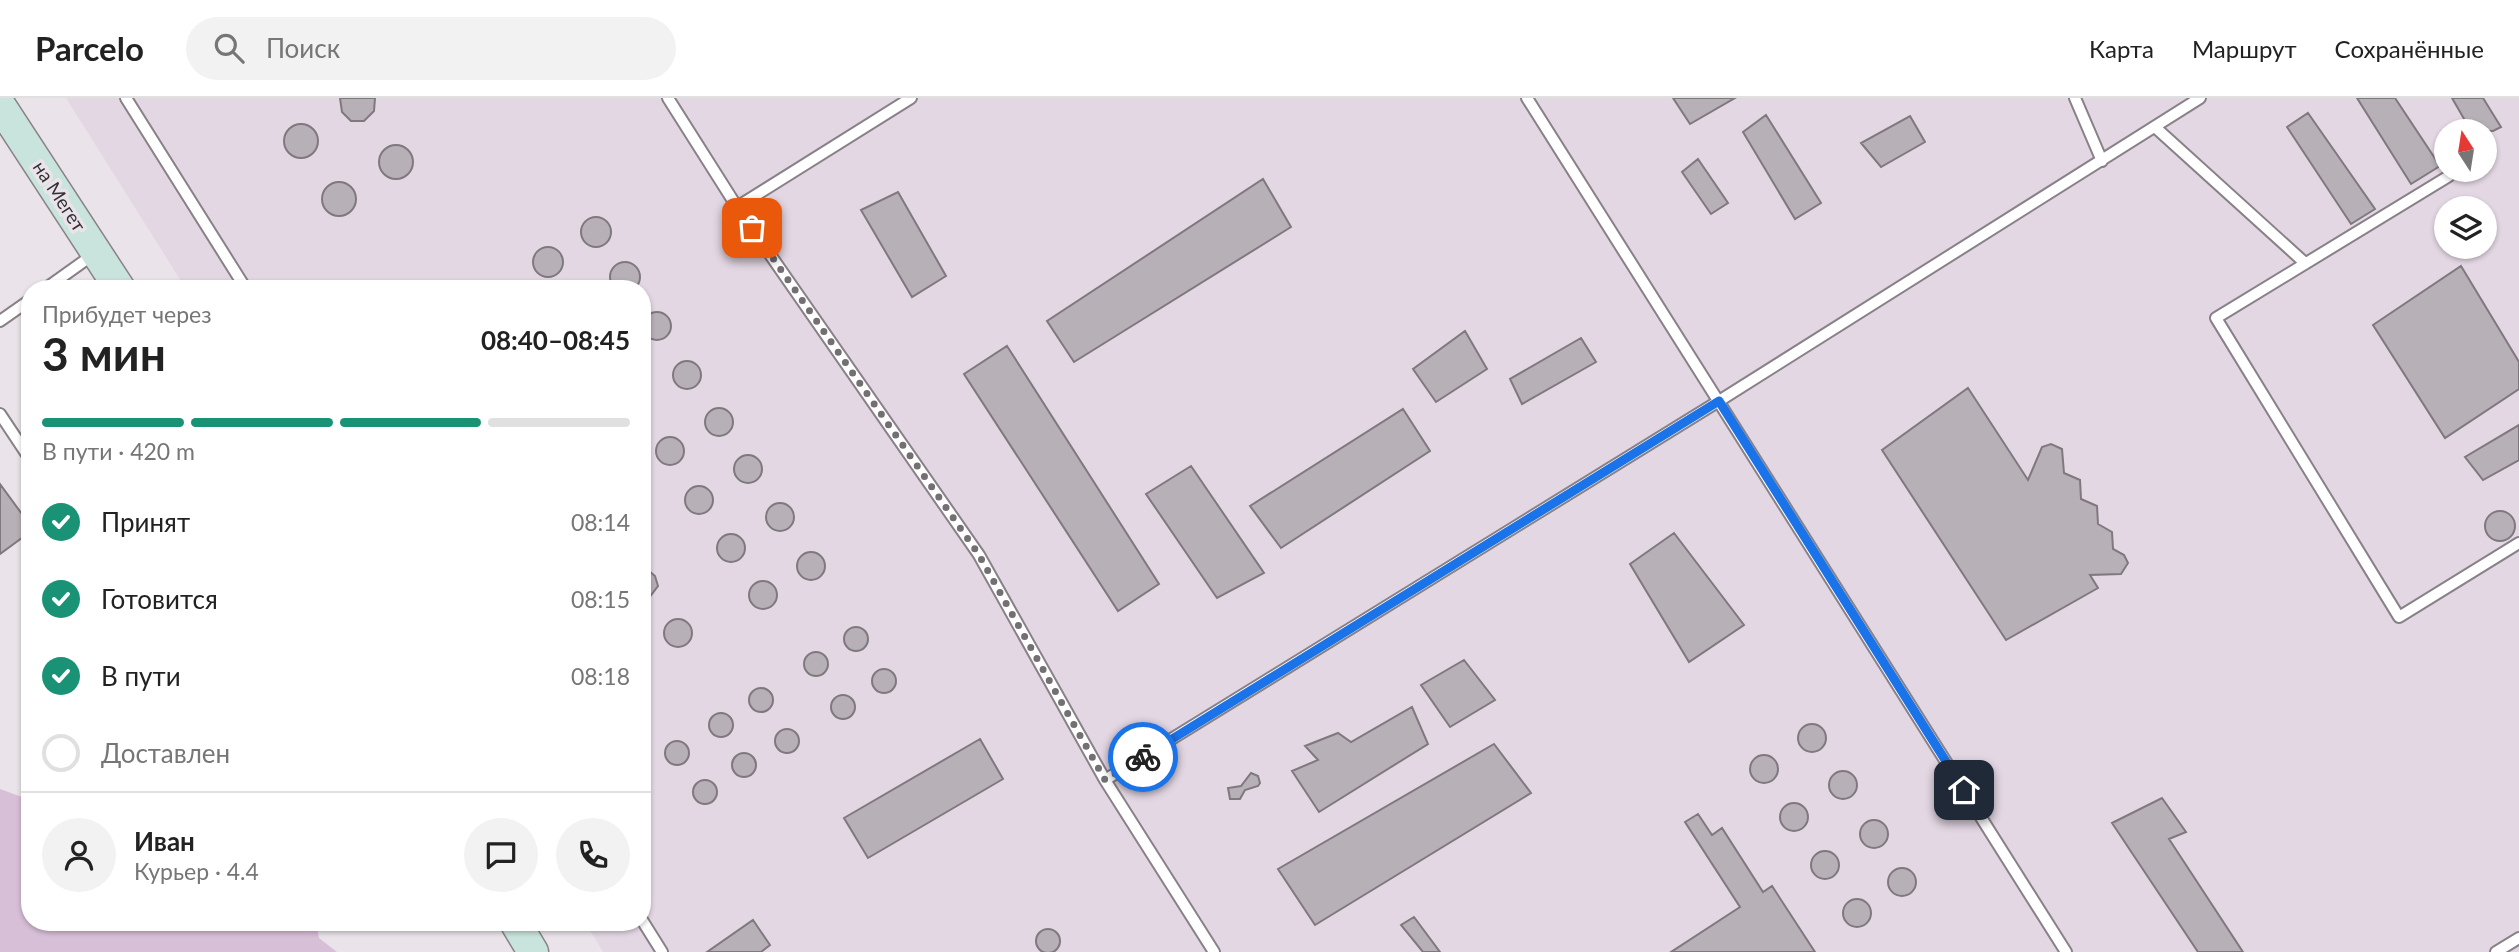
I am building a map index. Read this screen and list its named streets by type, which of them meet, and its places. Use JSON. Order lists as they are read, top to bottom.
{
  "streets": {
    "street": ["на Мегет"]
  },
  "north": "top",
  "page": {
    "header": "Parcelo",
    "search": "Поиск",
    "nav": ["Карта", "Маршрут", "Сохранённые"],
    "heading": ["3 мин", "Прибудет через", "08:40–08:45"],
    "panel": ["Иван", "Курьер · 4.4"],
    "bar": "В пути · 420 m",
    "list": [
      ["Принят", "08:14"],
      ["Готовится", "08:15"],
      ["В пути", "08:18"],
      "Доставлен"
    ]
  }
}
